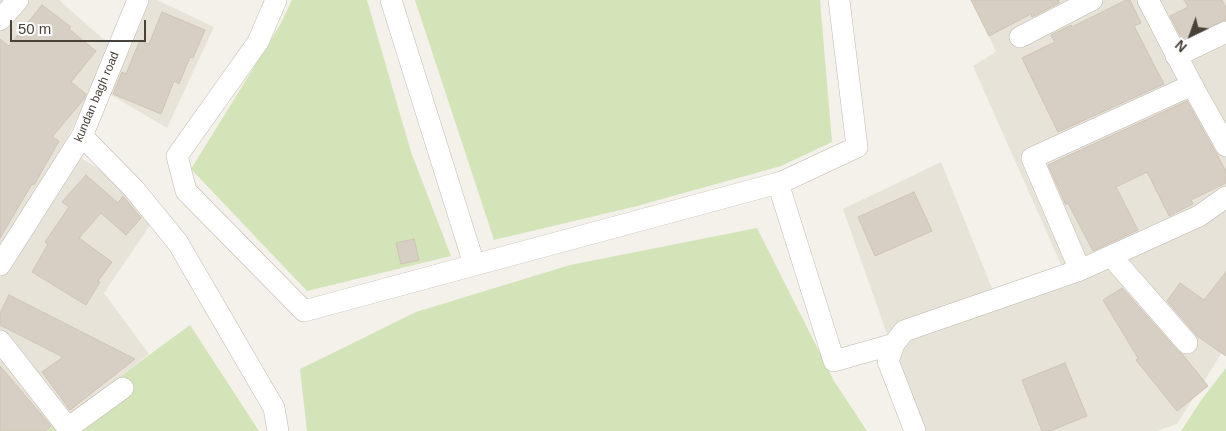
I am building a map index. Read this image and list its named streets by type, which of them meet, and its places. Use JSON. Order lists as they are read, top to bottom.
{
  "streets": {
    "street": ["kundan bagh road"]
  },
  "scale_bar": "50 m",
  "north": "bottom left"
}
